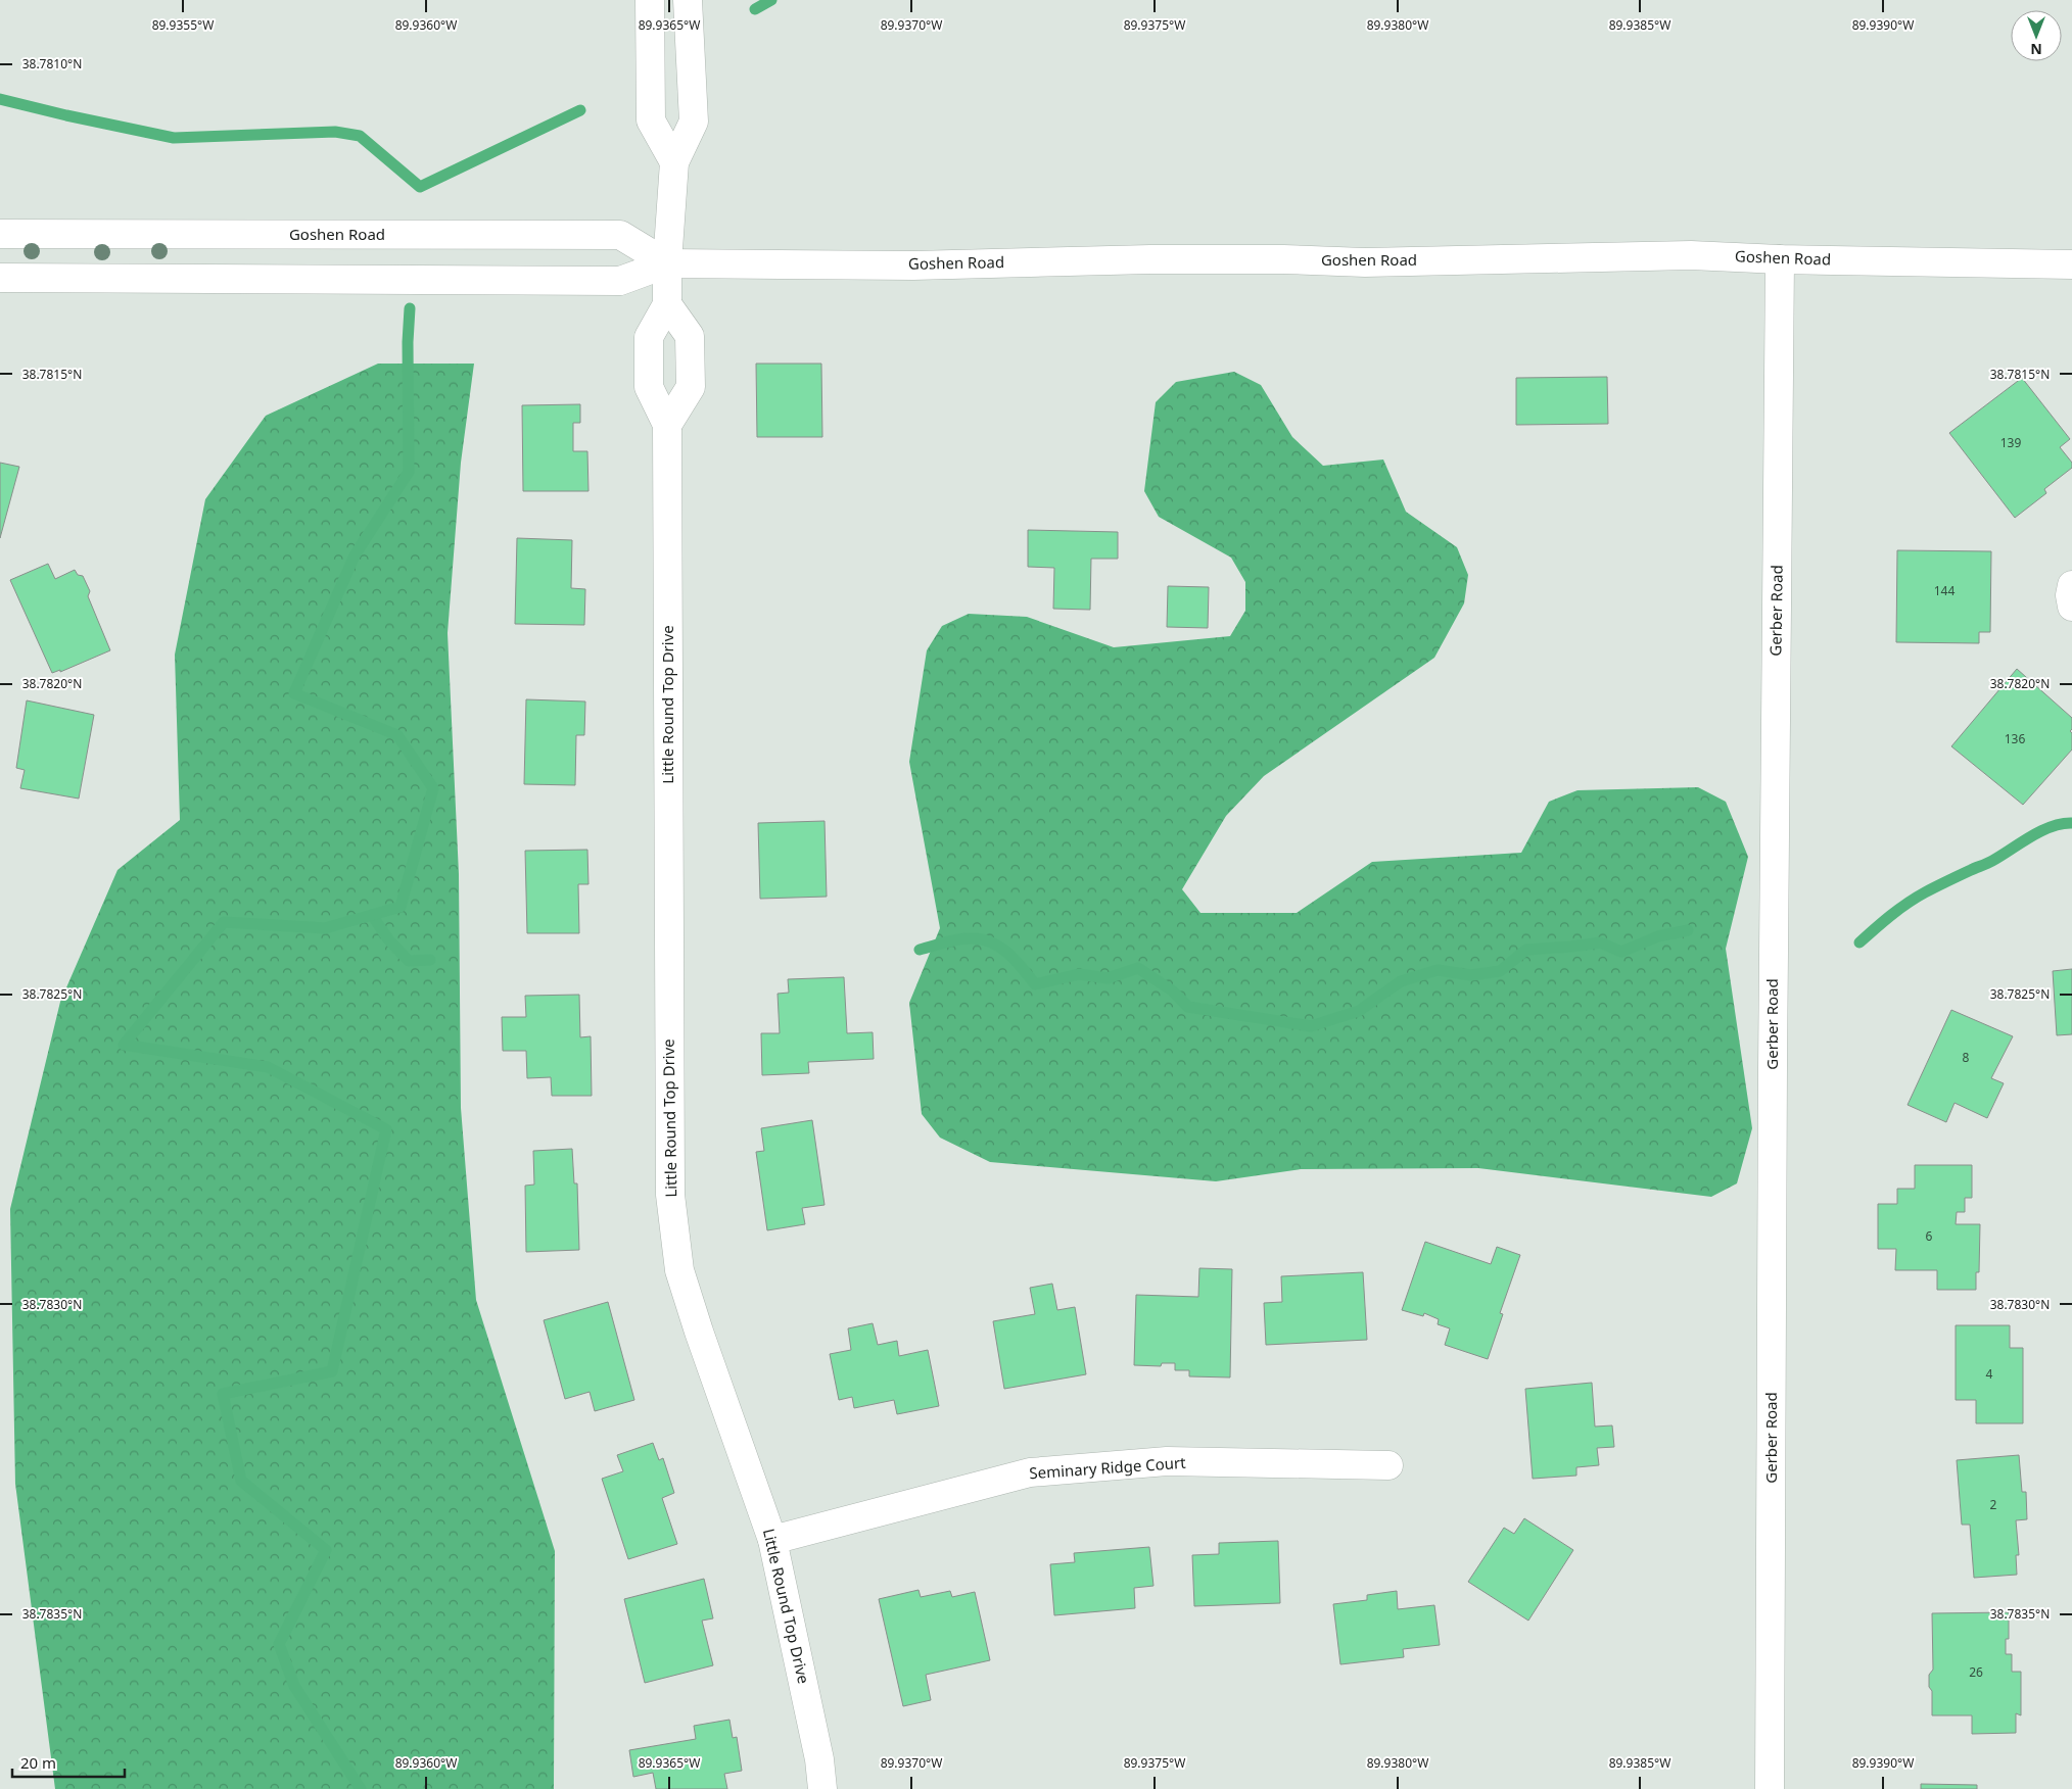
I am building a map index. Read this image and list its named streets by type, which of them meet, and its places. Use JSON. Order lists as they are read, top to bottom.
{
  "streets": {
    "street": [
      "Goshen Road",
      "Gerber Road",
      "Little Round Top Drive",
      "Seminary Ridge Court"
    ]
  },
  "crossings": [
    ["Goshen Road", "Gerber Road"],
    ["Goshen Road", "Little Round Top Drive"],
    ["Little Round Top Drive", "Seminary Ridge Court"]
  ],
  "house_numbers": [
    "139",
    "144",
    "136",
    "8",
    "6",
    "4",
    "2",
    "26"
  ],
  "scale_bar": "20 m",
  "north": "bottom",
  "coordinates": [
    "89.9355°W",
    "89.9360°W",
    "89.9365°W",
    "89.9370°W",
    "89.9375°W",
    "89.9380°W",
    "89.9385°W",
    "89.9390°W",
    "38.7810°N",
    "38.7815°N",
    "38.7820°N",
    "38.7825°N",
    "38.7830°N",
    "38.7835°N"
  ]
}
